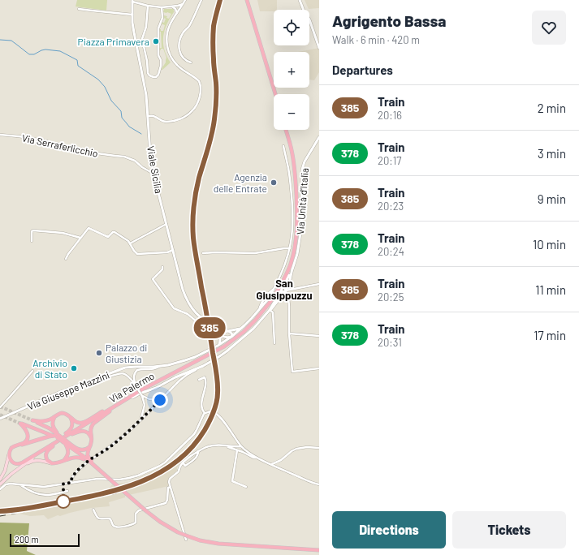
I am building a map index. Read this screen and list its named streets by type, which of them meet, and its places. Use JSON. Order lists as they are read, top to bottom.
{
  "streets": {
    "main road": ["Via Palermo"],
    "street": [
      "Via Serraferlicchio",
      "Viale Sicilia",
      "Via Unità d'Italia",
      "Via Giuseppe Mazzini"
    ]
  },
  "crossings": [
    ["Via Serraferlicchio", "Viale Sicilia"],
    ["Via Unità d'Italia", "Via Palermo"],
    ["Via Unità d'Italia", "Via Giuseppe Mazzini"],
    ["Via Palermo", "Via Giuseppe Mazzini"]
  ],
  "districts": ["San Giusippuzzu"],
  "places": [
    "Piazza Primavera",
    "Agenzia delle Entrate",
    "Palazzo di Giustizia",
    "Archivio di Stato"
  ],
  "scale_bar": "200 m",
  "page": {
    "on_map": "385",
    "heading": [
      ["Agrigento Bassa", "Walk · 6 min · 420 m"],
      "Departures"
    ],
    "map_buttons": ["+", "−"],
    "list": [
      {
        "mark": "385",
        "name": "Train",
        "note": "20:16",
        "value": "2 min"
      },
      {
        "mark": "378",
        "name": "Train",
        "note": "20:17",
        "value": "3 min"
      },
      {
        "mark": "385",
        "name": "Train",
        "note": "20:23",
        "value": "9 min"
      },
      {
        "mark": "378",
        "name": "Train",
        "note": "20:24",
        "value": "10 min"
      },
      {
        "mark": "385",
        "name": "Train",
        "note": "20:25",
        "value": "11 min"
      },
      {
        "mark": "378",
        "name": "Train",
        "note": "20:31",
        "value": "17 min"
      }
    ],
    "buttons": ["Directions", "Tickets"],
    "scale": "200 m"
  }
}
